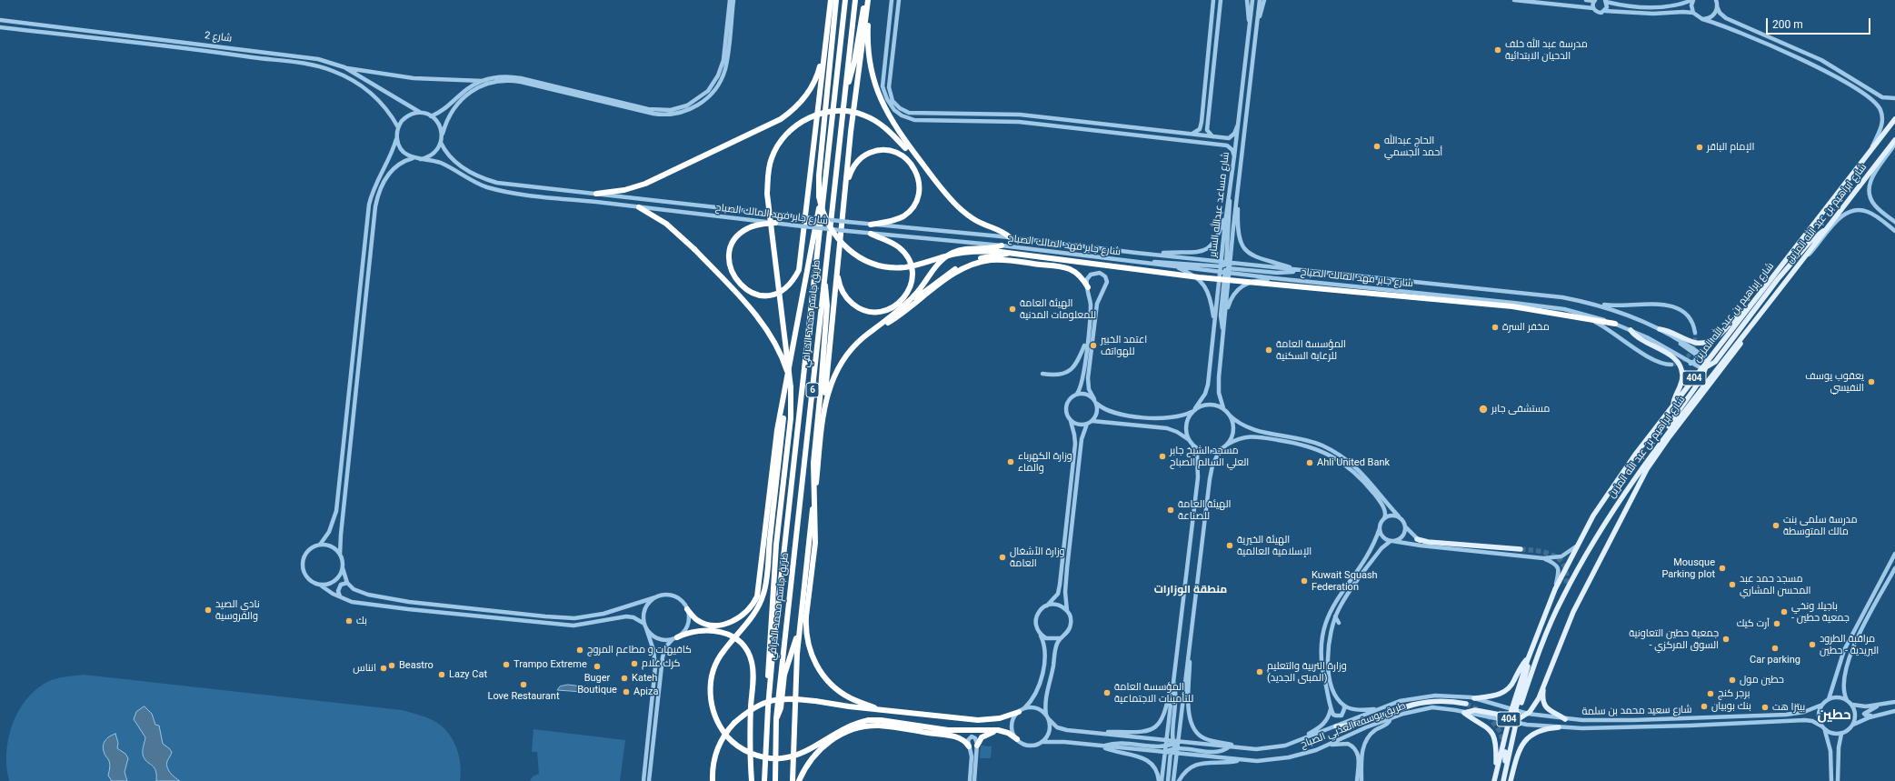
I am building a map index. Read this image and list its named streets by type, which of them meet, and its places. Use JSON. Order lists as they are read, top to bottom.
{
  "streets": {
    "highway": ["طريق جاسم محمد الخرافي", "6"],
    "main road": ["شارع ابراهيم بن عبد الله المزين", "شارع إبراهيم بن عبد الله المزين", "404"],
    "street": [
      "شارع 2",
      "شارع مساعد عبدالله الساير",
      "شارع جابر فهد المالك الصباح",
      "شارع سعيد محمد بن سلمة",
      "طريق يوسف العذبي الصباح"
    ]
  },
  "crossings": [
    ["شارع 2", "شارع جابر فهد المالك الصباح"],
    ["شارع مساعد عبدالله الساير", "شارع جابر فهد المالك الصباح"],
    ["شارع جابر فهد المالك الصباح", "شارع إبراهيم بن عبد الله المزين"],
    ["شارع إبراهيم بن عبد الله المزين", "404"],
    ["404", "شارع سعيد محمد بن سلمة"],
    ["404", "طريق يوسف العذبي الصباح"],
    ["شارع سعيد محمد بن سلمة", "طريق يوسف العذبي الصباح"]
  ],
  "districts": ["منطقة الوزارات", "حطين"],
  "places": [
    "مدرسة عبد الله خلف الدحيان الابتدائية",
    "الحاج عبدالله أحمد الجسمي",
    "الإمام الباقر",
    "الهيئة العامة للمعلومات المدنية",
    "مخفر السرة",
    "اعتمد الخبير للهواتف",
    "المؤسسة العامة للرعاية السكنية",
    "يعقوب يوسف النفيسي",
    "مستشفى جابر",
    "مسجد الشيخ جابر العلي السالم الصباح",
    "وزارة الكهرباء والماء",
    "Ahli United Bank",
    "الهيئة العامة للصناعة",
    "مدرسة سلمى بنت مالك المتوسطة",
    "الهيئة الخيرية الإسلامية العالمية",
    "وزارة الأشغال العامة",
    "Mousque Parking plot",
    "Kuwait Squash Federation",
    "مسجد حمد عبد المحسن المشاري",
    "نادي الصيد والفروسية",
    "باجيلا ونخي - جمعية حطين",
    "بك",
    "آرت كيك",
    "جمعية حطين التعاونية - السوق المركزي",
    "مراقبة الطرود البريدية - حطين",
    "Car parking",
    "كافيهات و مطاعم المروج",
    "كرك غلام",
    "Trampo Extreme",
    "Beastro",
    "Buger Boutique",
    "انناس",
    "وزارة التربية والتعليم (المبنى الجديد)",
    "Lazy Cat",
    "Kateh",
    "حطين مول",
    "Love Restaurant",
    "Apiza",
    "المؤسسة العامة للتأمينات الاجتماعية",
    "برجر كنج",
    "بنك بوبيان",
    "بيتزا هت"
  ],
  "scale_bar": "200 m"
}
